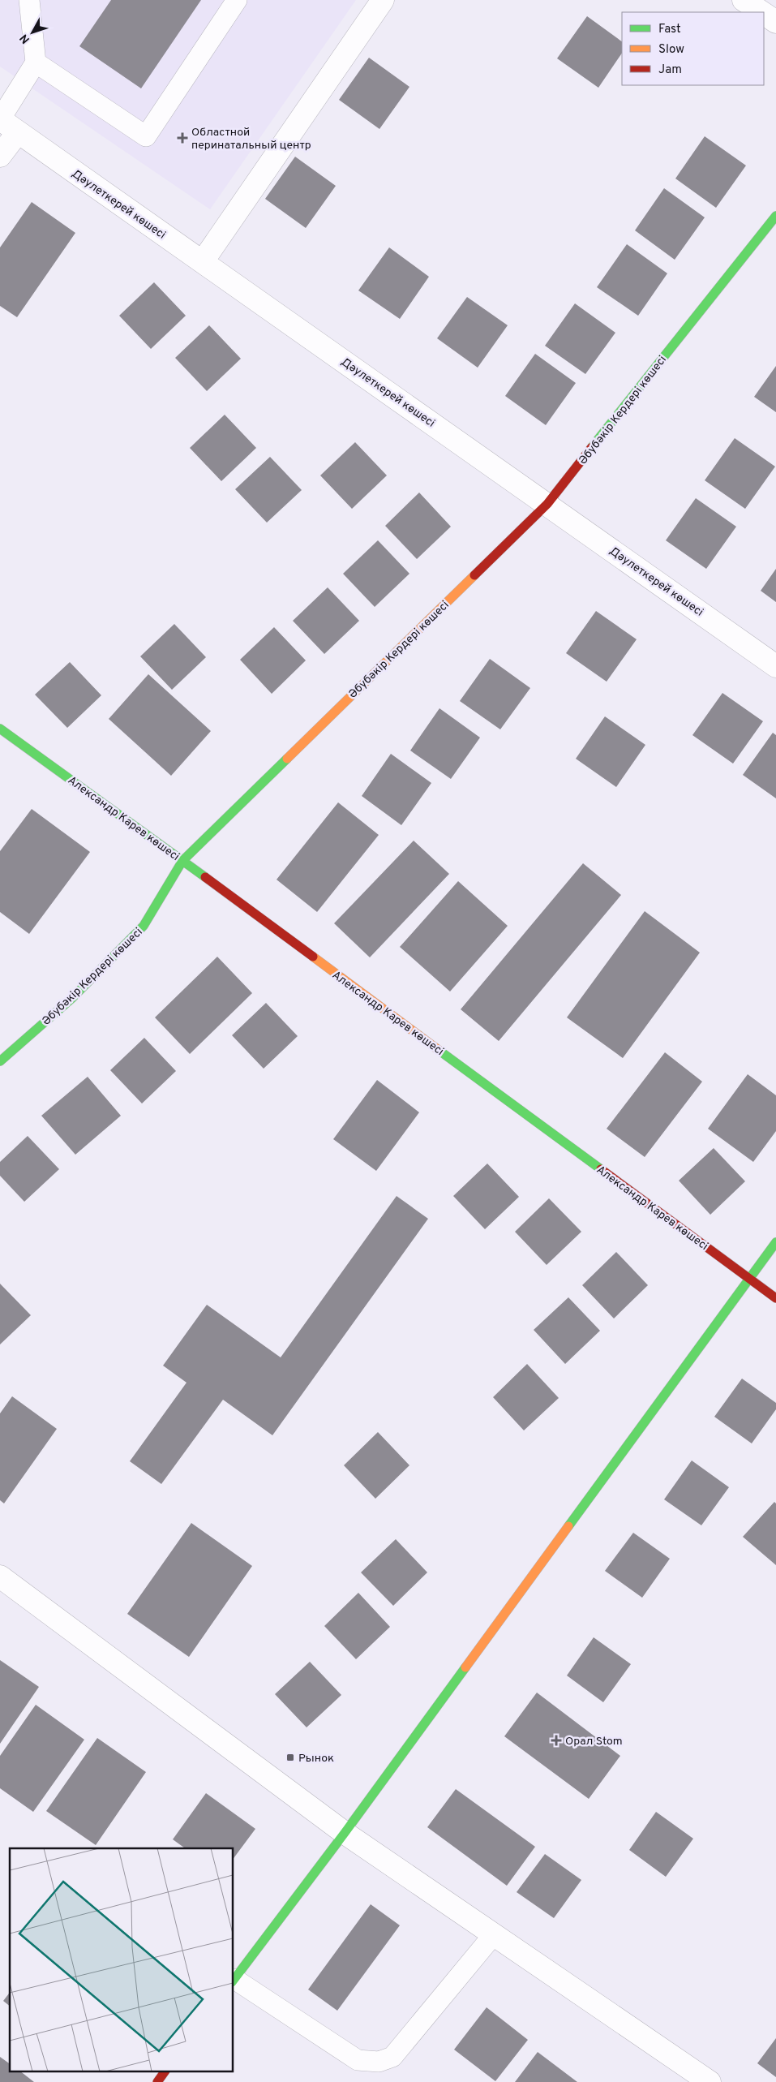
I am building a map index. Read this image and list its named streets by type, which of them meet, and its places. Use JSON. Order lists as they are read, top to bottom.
{
  "streets": {
    "street": ["Дәулеткерей көшесі", "Әбубәкір Кердері көшесі", "Александр Карев көшесі"]
  },
  "crossings": [
    ["Дәулеткерей көшесі", "Әбубәкір Кердері көшесі"],
    ["Әбубәкір Кердері көшесі", "Александр Карев көшесі"]
  ],
  "places": {
    "health": ["Областной перинатальный центр", "Орал Stom"],
    "transit": ["Рынок"]
  },
  "legend": ["Fast", "Slow", "Jam"],
  "north": "bottom left"
}
